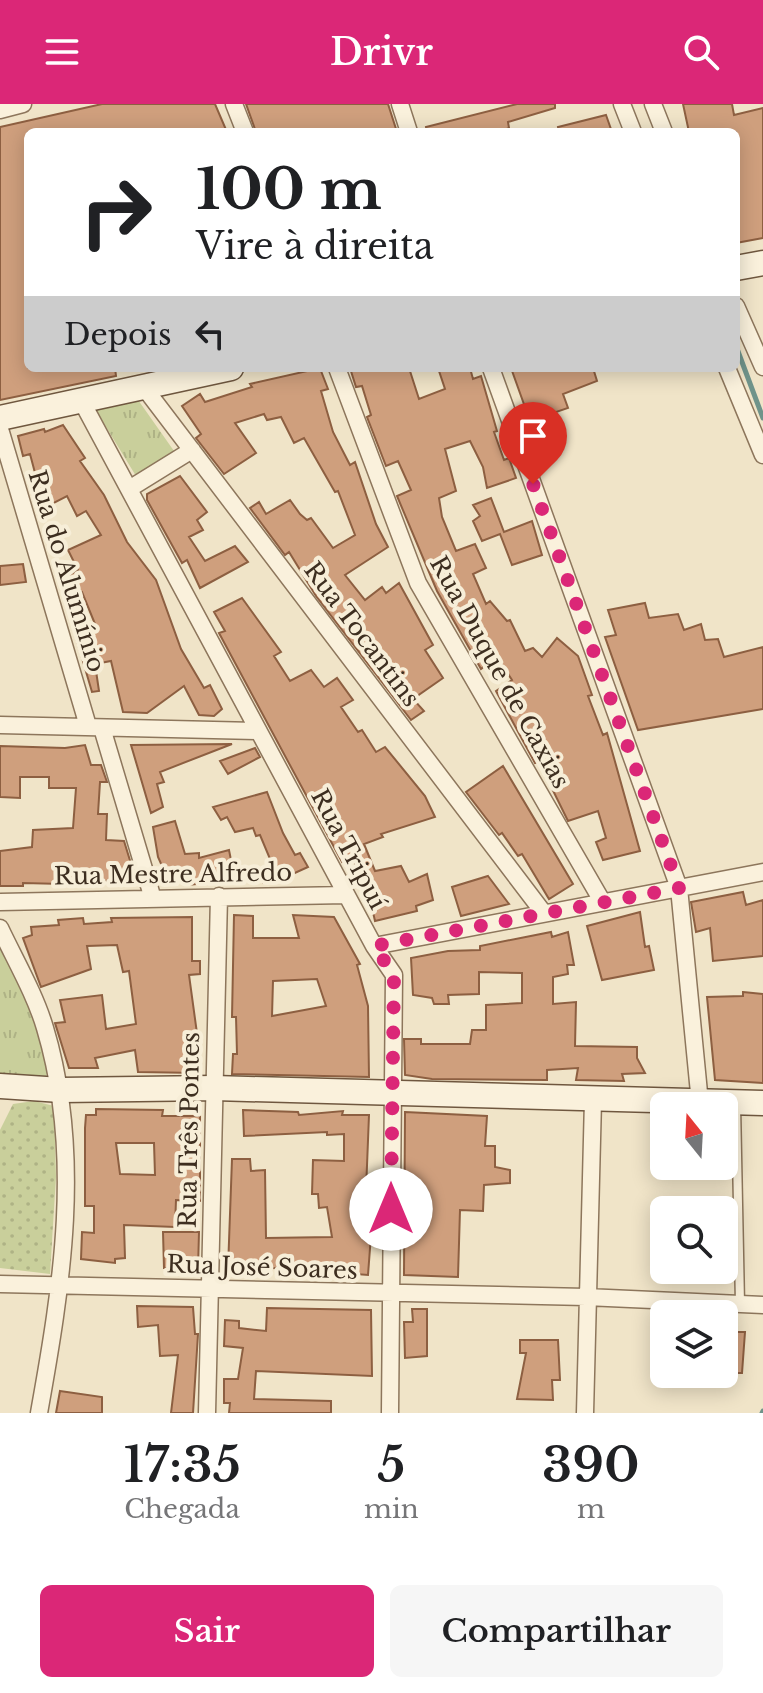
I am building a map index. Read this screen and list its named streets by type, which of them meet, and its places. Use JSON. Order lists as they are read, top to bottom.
{
  "streets": {
    "street": [
      "Rua do Alumínio",
      "Rua Tocantins",
      "Rua Duque de Caxias",
      "Rua Tripuí",
      "Rua Mestre Alfredo",
      "Rua Três Pontes",
      "Rua José Soares"
    ]
  },
  "crossings": [
    ["Rua do Alumínio", "Rua Mestre Alfredo"],
    ["Rua Tripuí", "Rua Mestre Alfredo"],
    ["Rua Tripuí", "Rua José Soares"],
    ["Rua Mestre Alfredo", "Rua Três Pontes"],
    ["Rua Três Pontes", "Rua José Soares"]
  ],
  "north": "top",
  "page": {
    "header": "Drivr",
    "turn": ["100 m", "Vire à direita"],
    "then": "Depois",
    "eta": [
      "17:35",
      "Chegada",
      "5",
      "min",
      "390",
      "m"
    ],
    "buttons": ["Sair", "Compartilhar"]
  }
}
